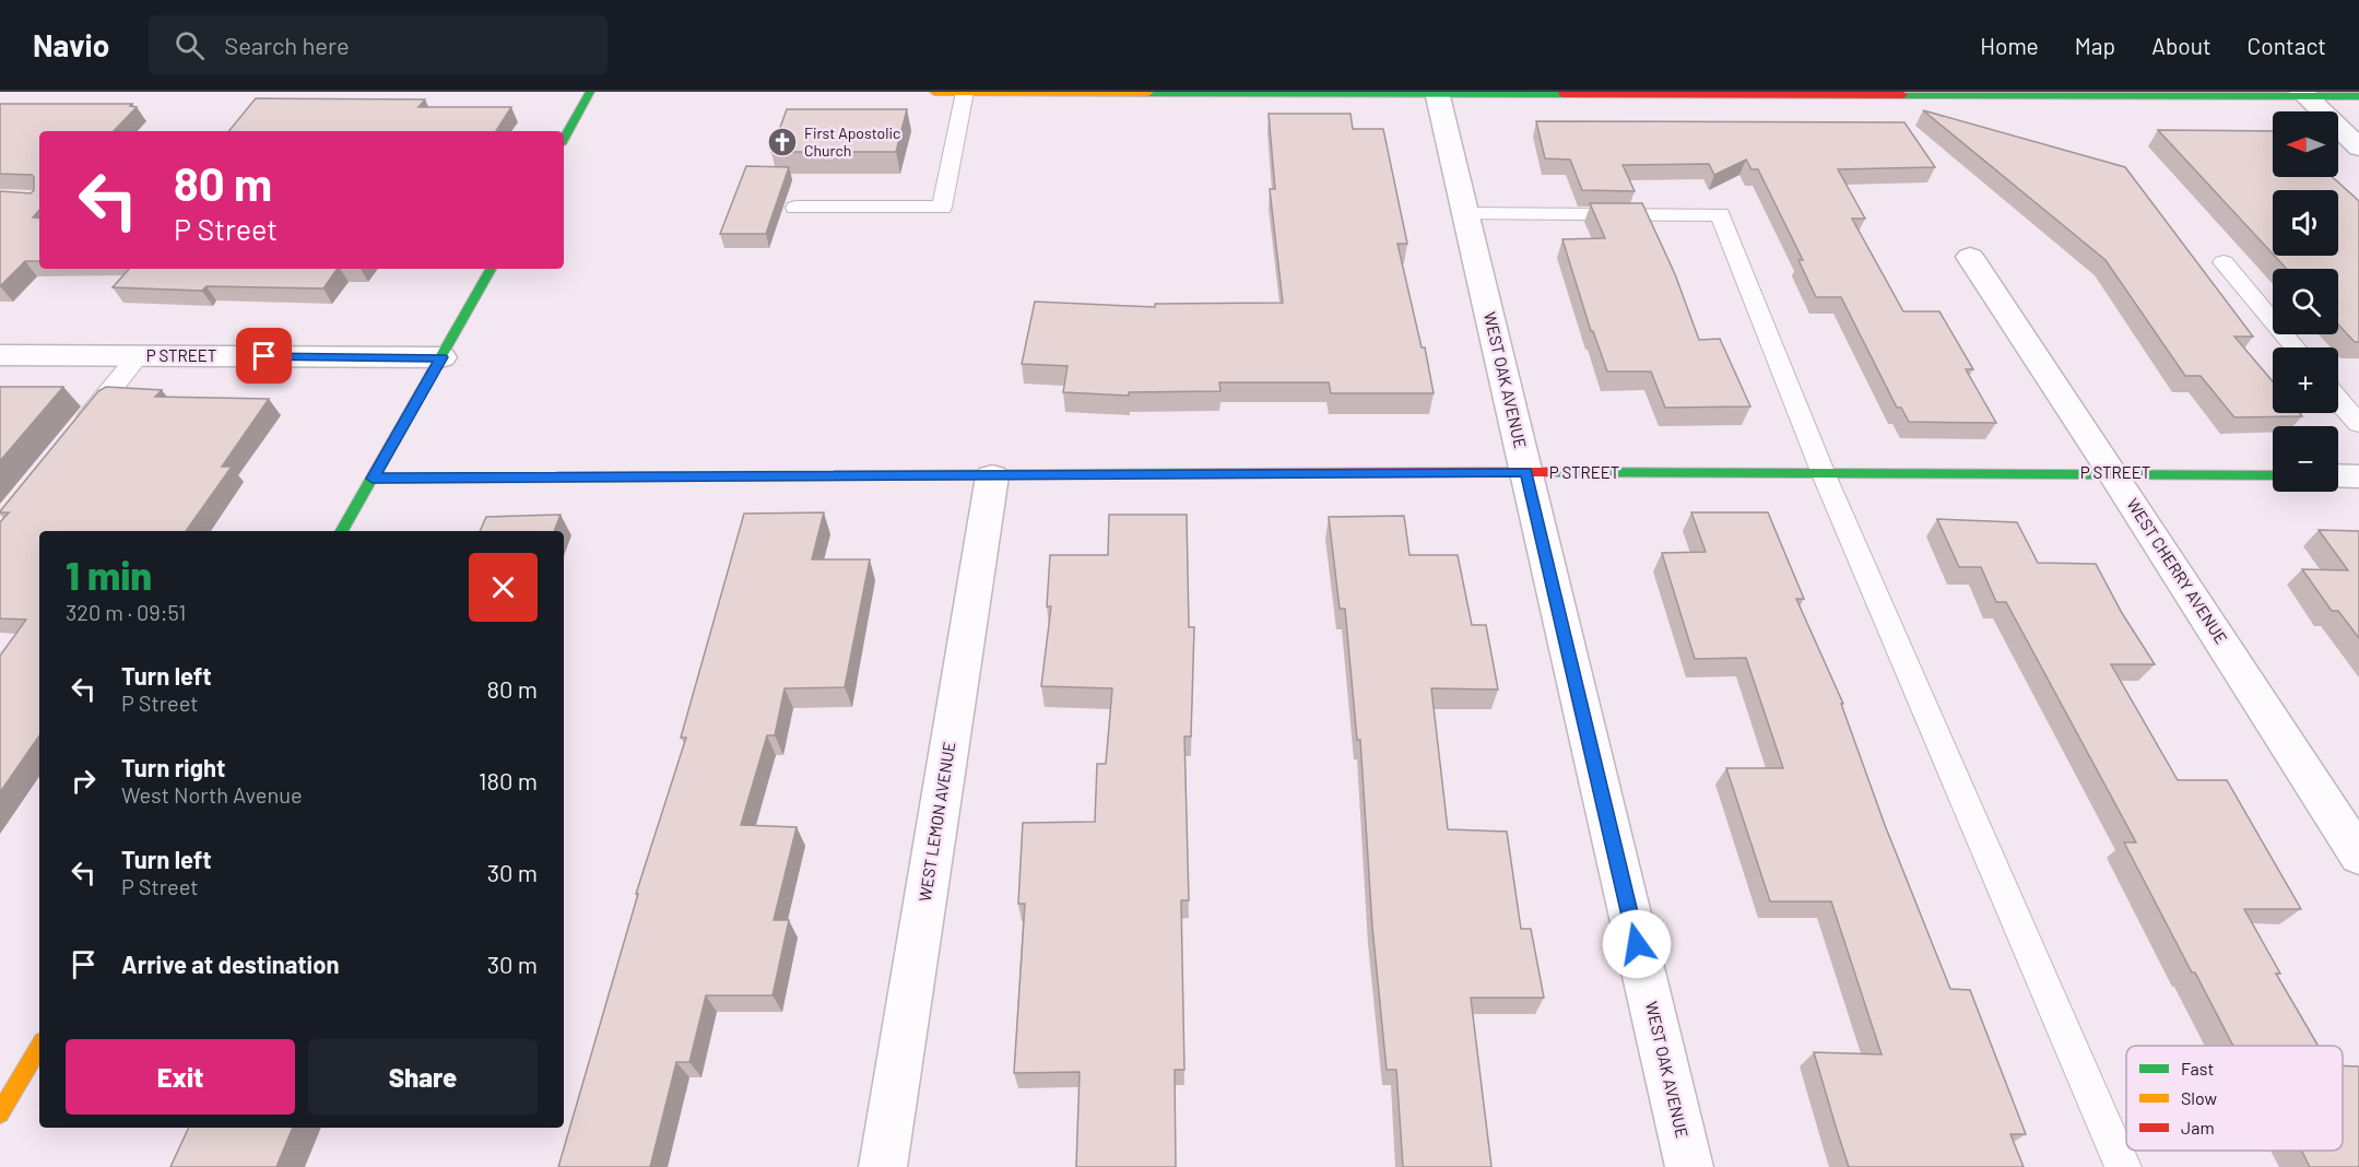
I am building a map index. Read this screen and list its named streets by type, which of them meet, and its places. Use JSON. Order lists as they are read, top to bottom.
{
  "streets": {
    "street": [
      "P STREET",
      "WEST OAK AVENUE",
      "WEST CHERRY AVENUE",
      "WEST LEMON AVENUE"
    ]
  },
  "crossings": [
    ["P STREET", "WEST OAK AVENUE"],
    ["P STREET", "WEST CHERRY AVENUE"],
    ["P STREET", "WEST LEMON AVENUE"]
  ],
  "places": {
    "church": ["First Apostolic Church"]
  },
  "legend": ["Fast", "Slow", "Jam"],
  "north": "left",
  "page": {
    "header": "Navio",
    "search": "Search here",
    "nav": [
      "Home",
      "Map",
      "About",
      "Contact"
    ],
    "map_buttons": ["+", "−"],
    "turn": ["80 m", "P Street"],
    "heading": ["1 min", "320 m · 09:51"],
    "list": [
      {
        "name": "Turn left",
        "note": "P Street",
        "value": "80 m"
      },
      {
        "name": "Turn right",
        "note": "West North Avenue",
        "value": "180 m"
      },
      {
        "name": "Turn left",
        "note": "P Street",
        "value": "30 m"
      },
      {
        "name": "Arrive at destination",
        "value": "30 m"
      }
    ],
    "buttons": ["Exit", "Share"]
  }
}
